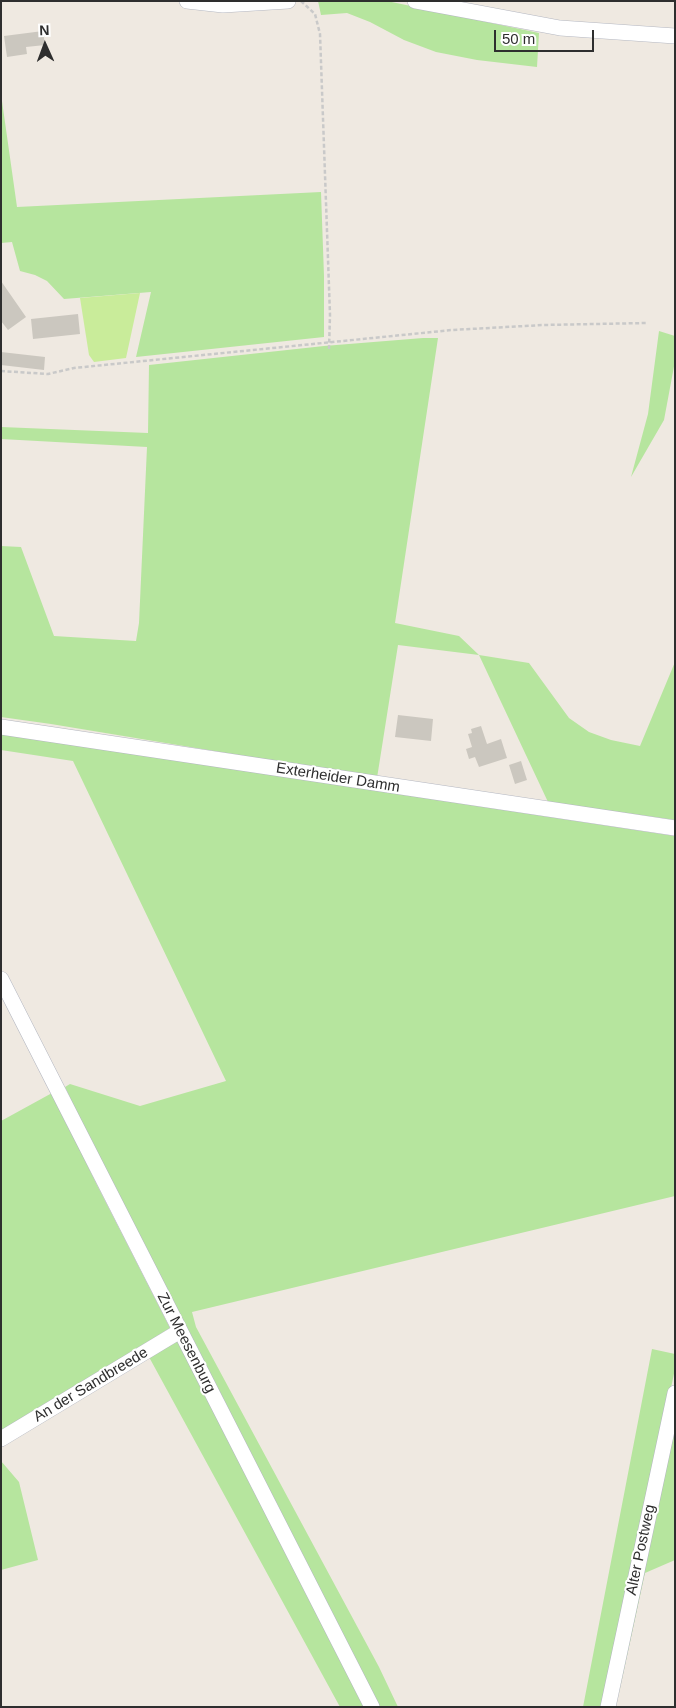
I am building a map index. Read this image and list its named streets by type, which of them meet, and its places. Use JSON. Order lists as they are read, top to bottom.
{
  "streets": {
    "street": [
      "Exterheider Damm",
      "Zur Meesenburg",
      "An der Sandbreede",
      "Alter Postweg"
    ]
  },
  "crossings": [
    ["Zur Meesenburg", "An der Sandbreede"]
  ],
  "scale_bar": "50 m",
  "north": "top"
}
